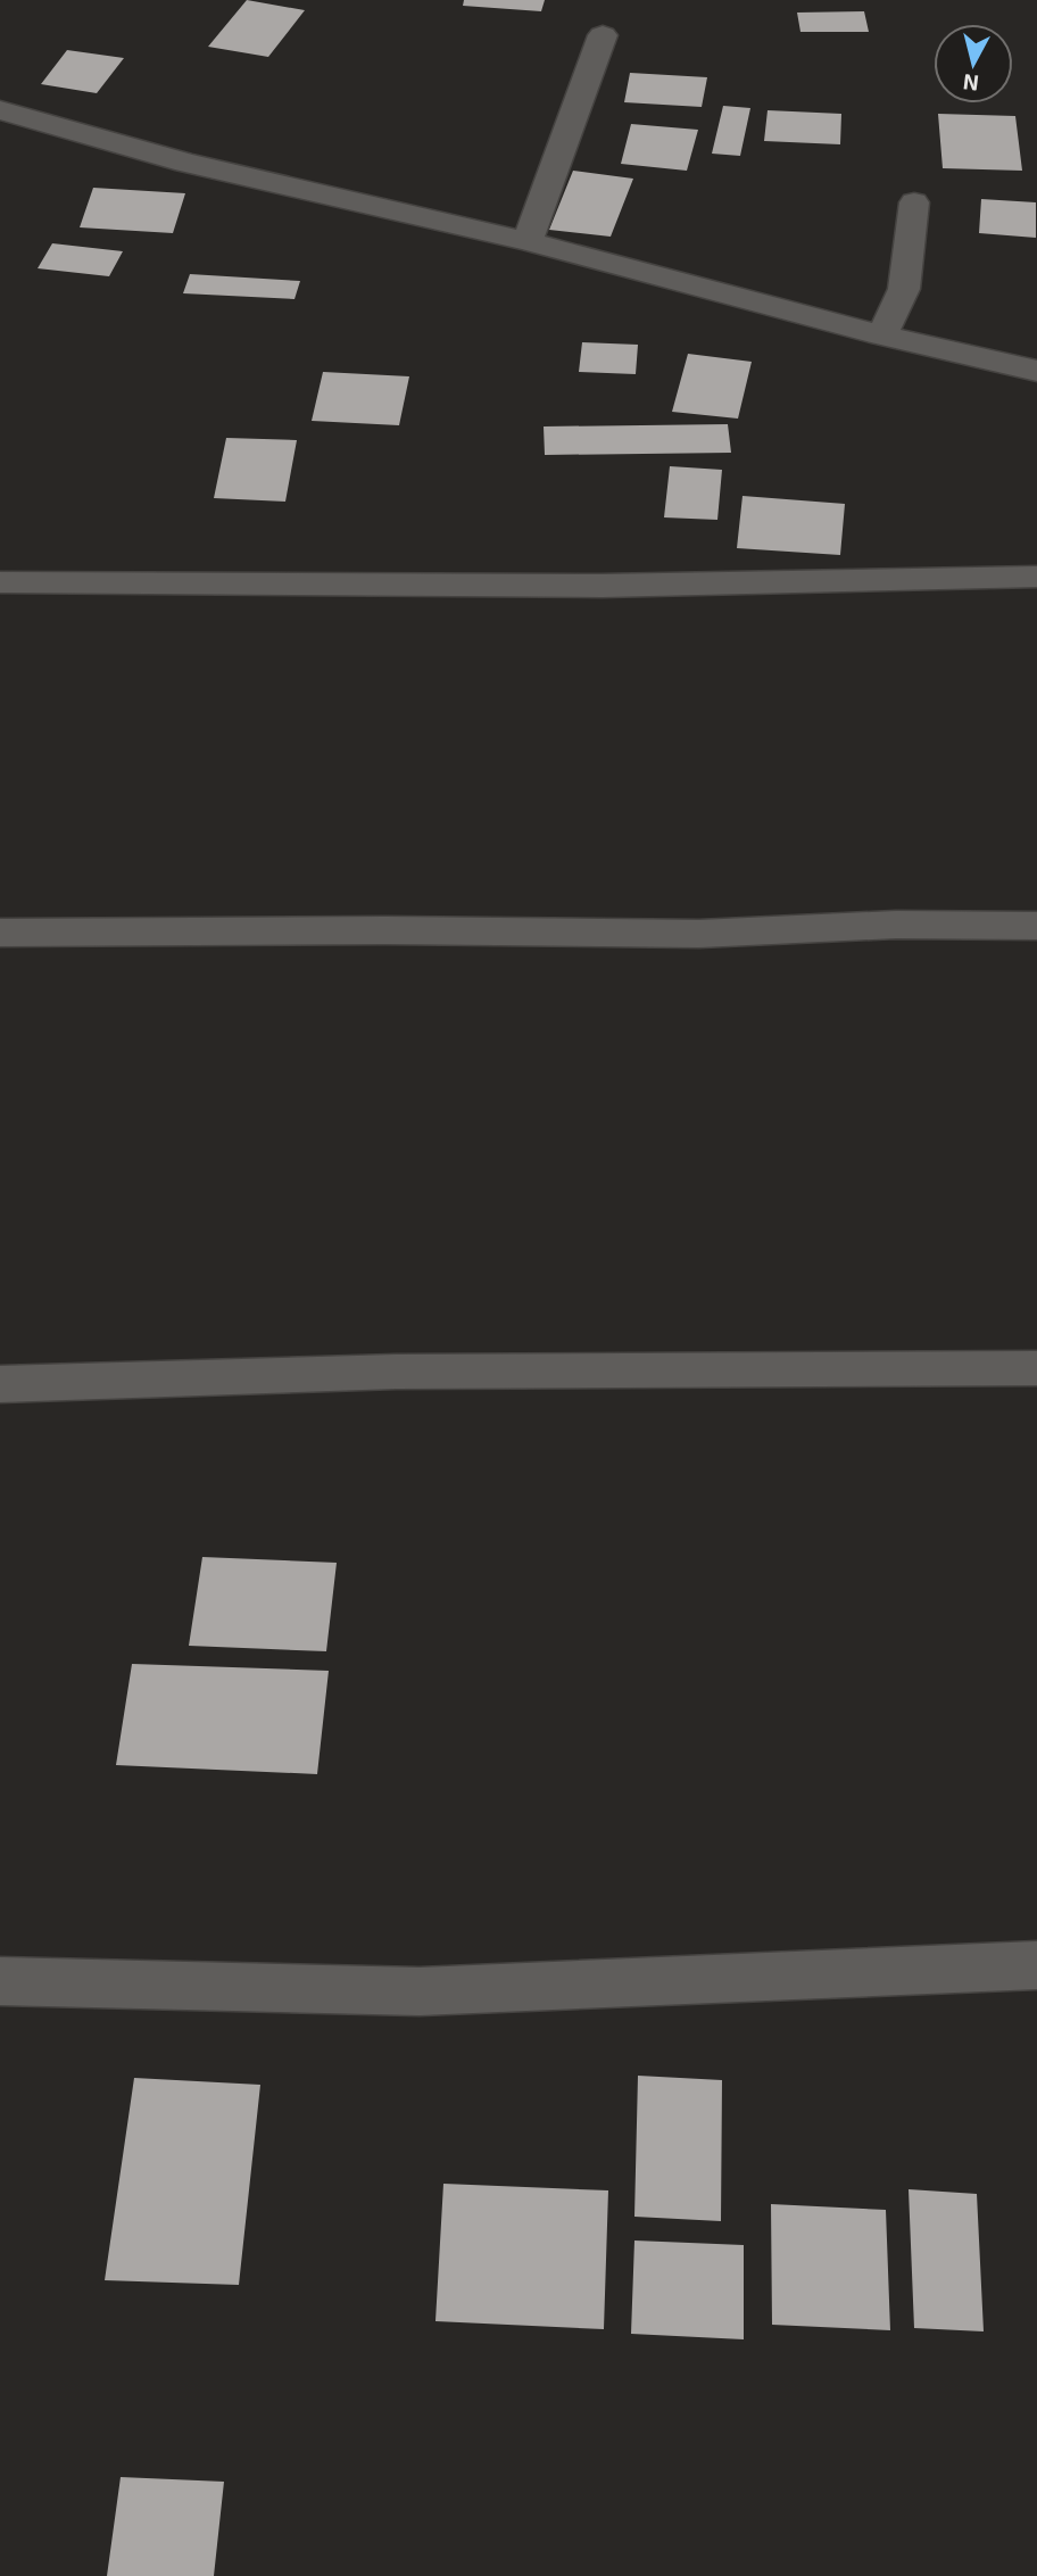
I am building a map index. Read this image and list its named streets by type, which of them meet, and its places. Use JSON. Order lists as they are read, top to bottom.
{
  "north": "bottom"
}
